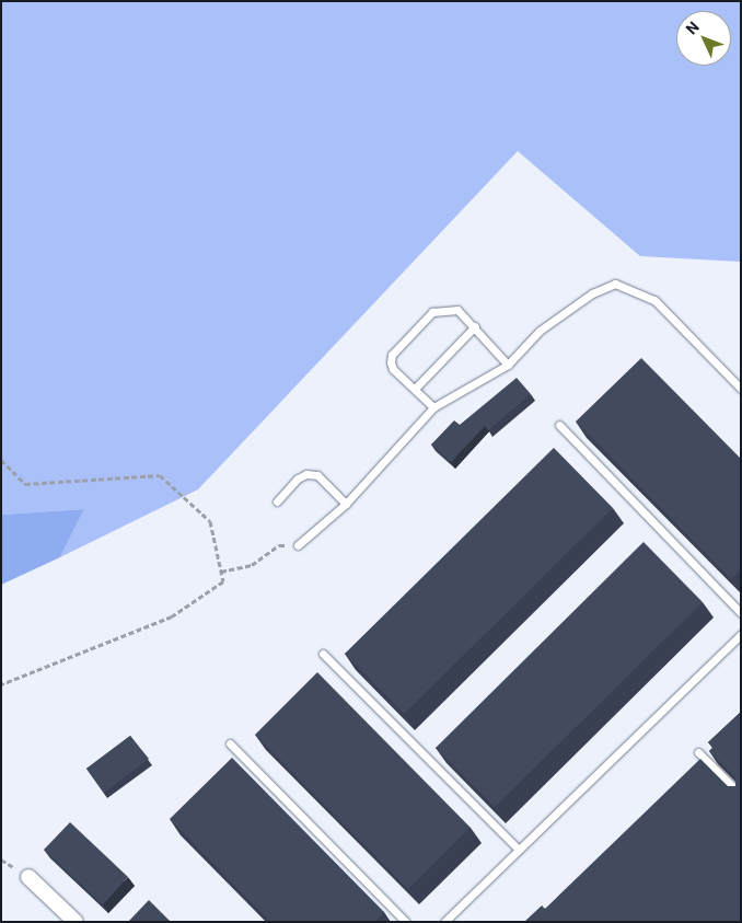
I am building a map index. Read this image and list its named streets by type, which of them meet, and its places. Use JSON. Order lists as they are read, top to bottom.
{
  "north": "top left"
}
